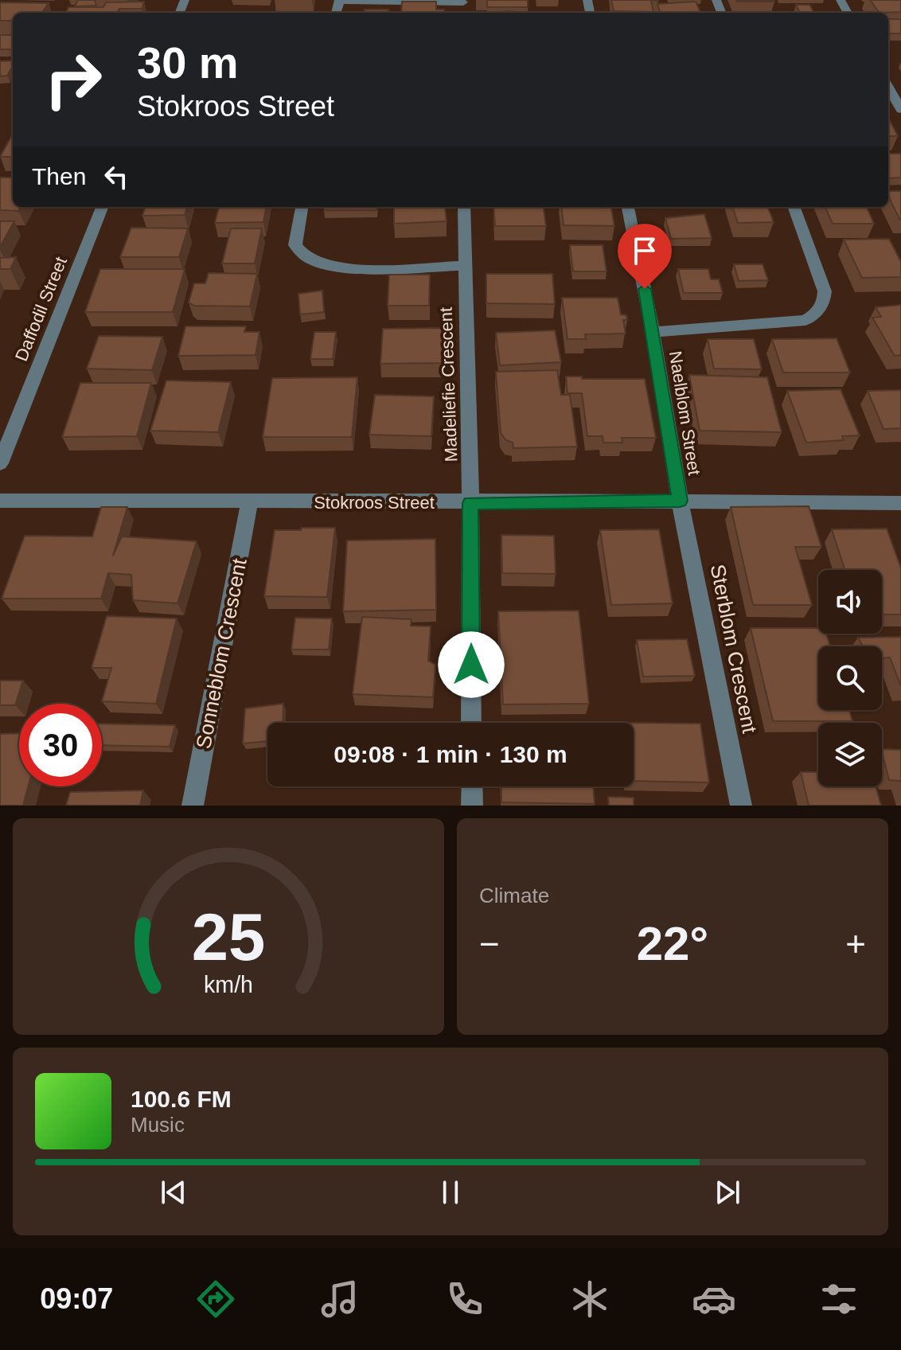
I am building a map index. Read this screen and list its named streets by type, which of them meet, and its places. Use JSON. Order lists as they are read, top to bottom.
{
  "streets": {
    "street": [
      "Daffodil Street",
      "Madeliefie Crescent",
      "Naelblom Street",
      "Stokroos Street",
      "Sterblom Crescent",
      "Sonneblom Crescent"
    ]
  },
  "crossings": [
    ["Madeliefie Crescent", "Stokroos Street"],
    ["Naelblom Street", "Stokroos Street"],
    ["Naelblom Street", "Sterblom Crescent"],
    ["Stokroos Street", "Sterblom Crescent"],
    ["Stokroos Street", "Sonneblom Crescent"]
  ],
  "page": {
    "turn": ["30 m", "Stokroos Street"],
    "then": "Then",
    "limit": "30",
    "trip": "09:08 · 1 min · 130 m",
    "tile": "Climate",
    "heat": ["−", "22°", "+"],
    "song": ["100.6 FM", "Music"],
    "tabs": "09:07",
    "gauge": ["25", "km/h"]
  }
}
